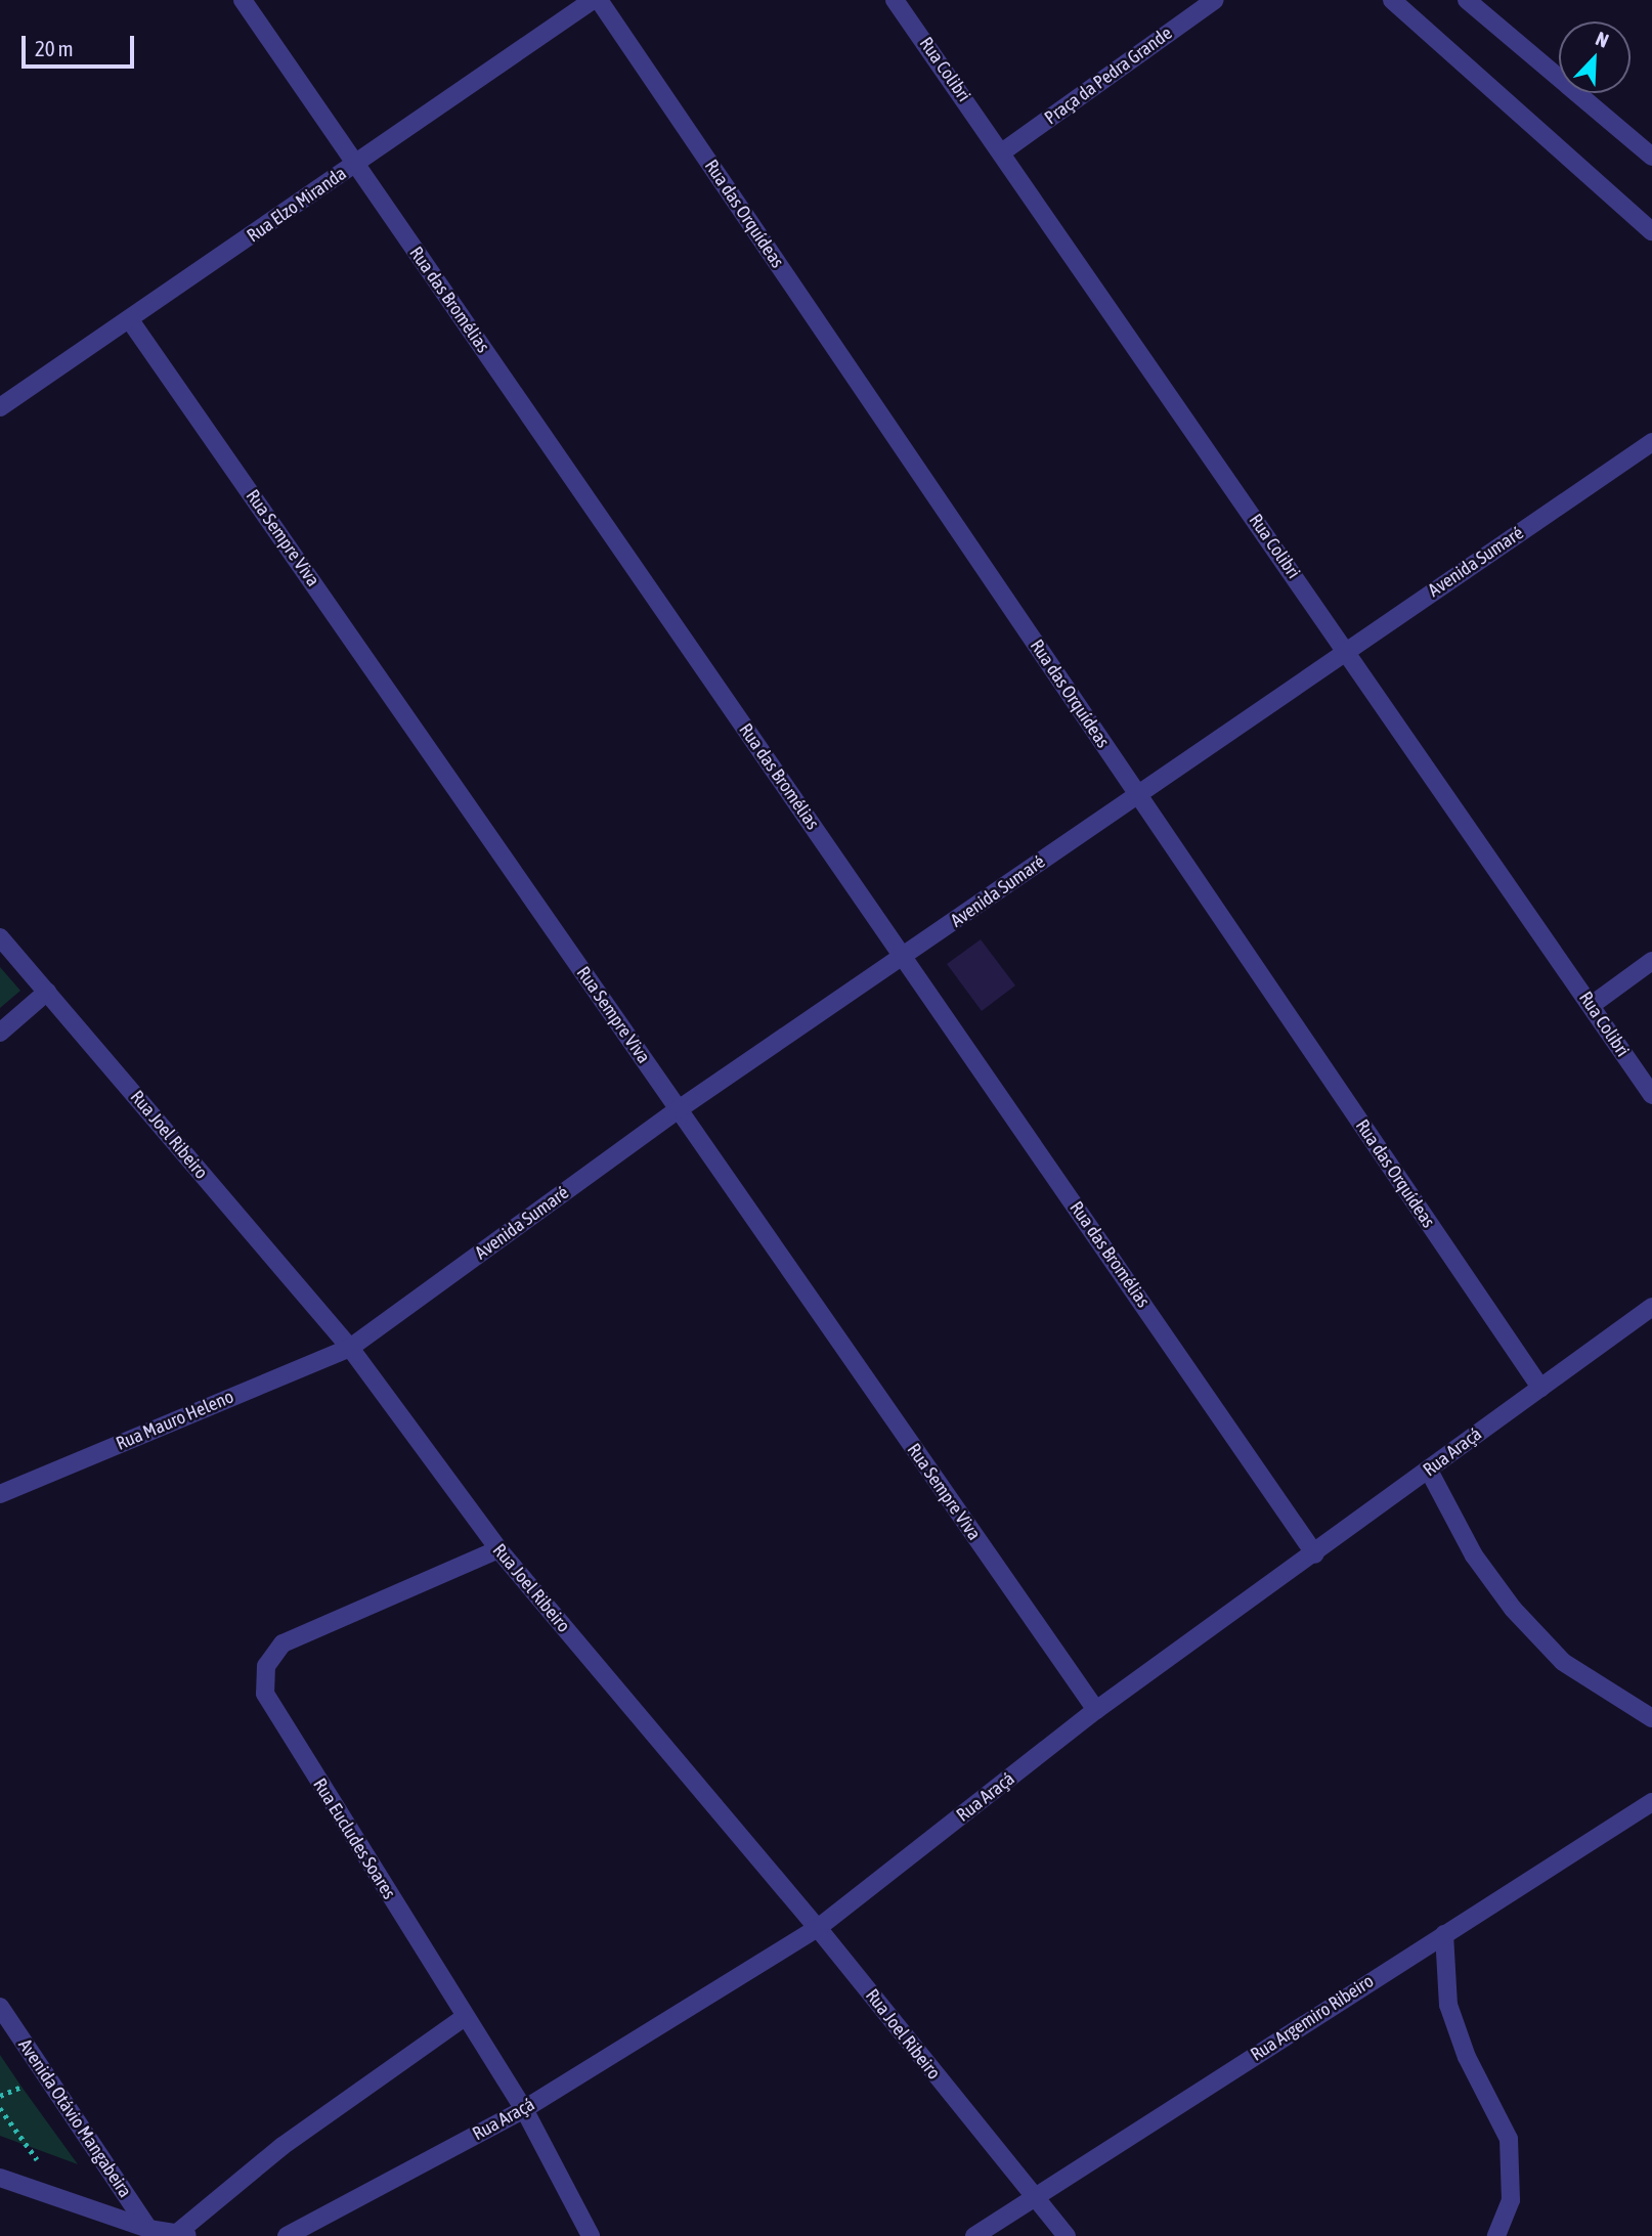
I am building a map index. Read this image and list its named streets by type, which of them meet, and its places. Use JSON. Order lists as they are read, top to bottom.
{
  "streets": {
    "street": [
      "Rua Colibri",
      "Praça da Pedra Grande",
      "Rua Elzo Miranda",
      "Rua das Orquídeas",
      "Rua das Bromélias",
      "Rua Sempre Viva",
      "Avenida Sumaré",
      "Rua Joel Ribeiro",
      "Rua Mauro Heleno",
      "Rua Araçá",
      "Rua Eucludes Soares",
      "Rua Argemiro Ribeiro",
      "Avenida Otávio Mangabeira"
    ]
  },
  "crossings": [
    ["Rua Colibri", "Praça da Pedra Grande"],
    ["Rua Colibri", "Avenida Sumaré"],
    ["Rua Elzo Miranda", "Rua das Bromélias"],
    ["Rua Elzo Miranda", "Rua Sempre Viva"],
    ["Rua das Orquídeas", "Avenida Sumaré"],
    ["Rua das Orquídeas", "Rua Araçá"],
    ["Rua das Bromélias", "Avenida Sumaré"],
    ["Rua das Bromélias", "Rua Araçá"],
    ["Rua Sempre Viva", "Avenida Sumaré"],
    ["Rua Sempre Viva", "Rua Araçá"],
    ["Avenida Sumaré", "Rua Joel Ribeiro"],
    ["Avenida Sumaré", "Rua Mauro Heleno"],
    ["Rua Joel Ribeiro", "Rua Mauro Heleno"],
    ["Rua Joel Ribeiro", "Rua Araçá"],
    ["Rua Joel Ribeiro", "Rua Eucludes Soares"],
    ["Rua Joel Ribeiro", "Rua Argemiro Ribeiro"],
    ["Rua Araçá", "Rua Eucludes Soares"]
  ],
  "scale_bar": "20 m",
  "north": "top right"
}
